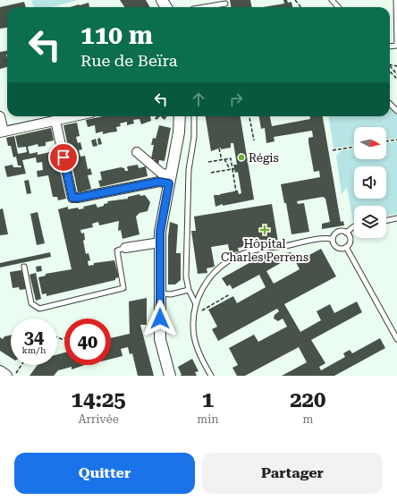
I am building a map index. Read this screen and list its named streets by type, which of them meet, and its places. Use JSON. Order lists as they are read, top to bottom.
{
  "places": {
    "other": ["Régis"],
    "health": ["Hôpital Charles Perrens"]
  },
  "north": "right",
  "page": {
    "turn": ["110 m", "Rue de Beïra"],
    "speed": "34 km/h",
    "limit": "40",
    "eta": [
      "14:25",
      "Arrivée",
      "1",
      "min",
      "220",
      "m"
    ],
    "buttons": ["Quitter", "Partager"]
  }
}
